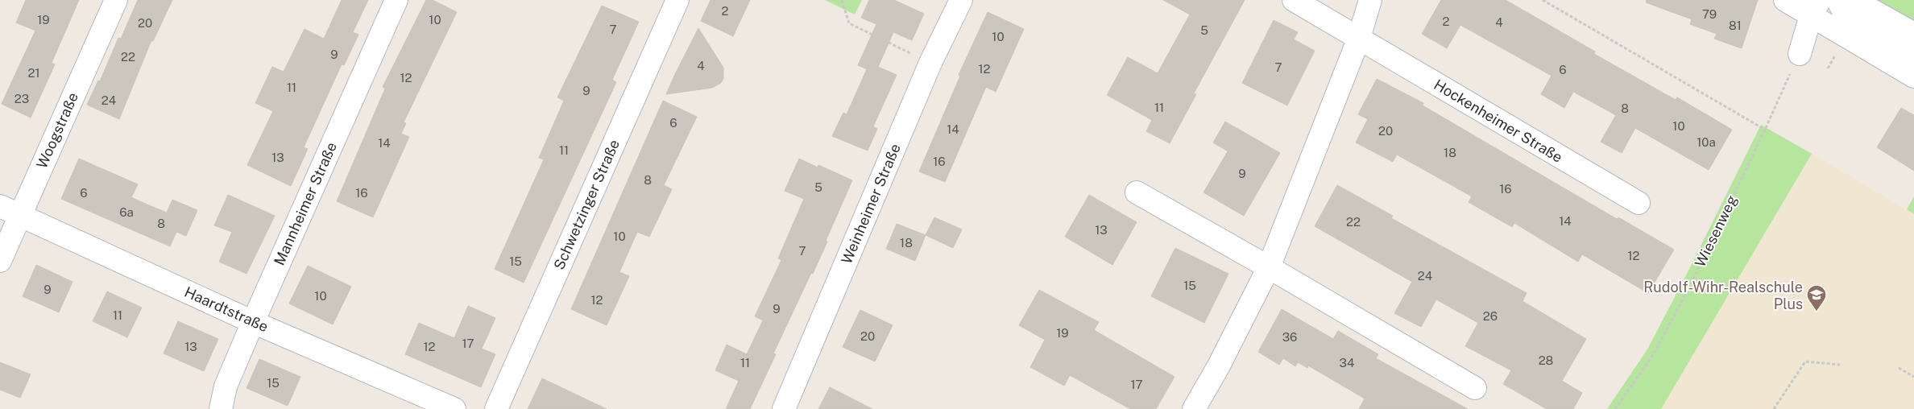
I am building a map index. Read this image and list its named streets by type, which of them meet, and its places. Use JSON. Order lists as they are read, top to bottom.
{
  "streets": {
    "street": [
      "Hockenheimer Straße",
      "Woogstraße",
      "Mannheimer Straße",
      "Weinheimer Straße",
      "Schwetzinger Straße",
      "Haardtstraße"
    ],
    "path": ["Wiesenweg"]
  },
  "crossings": [
    ["Woogstraße", "Haardtstraße"],
    ["Mannheimer Straße", "Haardtstraße"]
  ],
  "places": {
    "school or university": ["Rudolf-Wihr-Realschule Plus"]
  },
  "house_numbers": [
    "2",
    "79",
    "19",
    "10",
    "2",
    "4",
    "20",
    "81",
    "7",
    "5",
    "10",
    "9",
    "22",
    "4",
    "7",
    "12",
    "6",
    "21",
    "12",
    "11",
    "9",
    "23",
    "24",
    "11",
    "8",
    "6",
    "10",
    "14",
    "20",
    "10a",
    "14",
    "11",
    "18",
    "13",
    "16",
    "9",
    "8",
    "5",
    "16",
    "6",
    "16",
    "6a",
    "14",
    "22",
    "8",
    "13",
    "10",
    "18",
    "7",
    "12",
    "15",
    "24",
    "15",
    "9",
    "10",
    "12",
    "9",
    "11",
    "26",
    "19",
    "20",
    "36",
    "17",
    "13",
    "12",
    "28",
    "11",
    "34",
    "15",
    "17"
  ]
}
